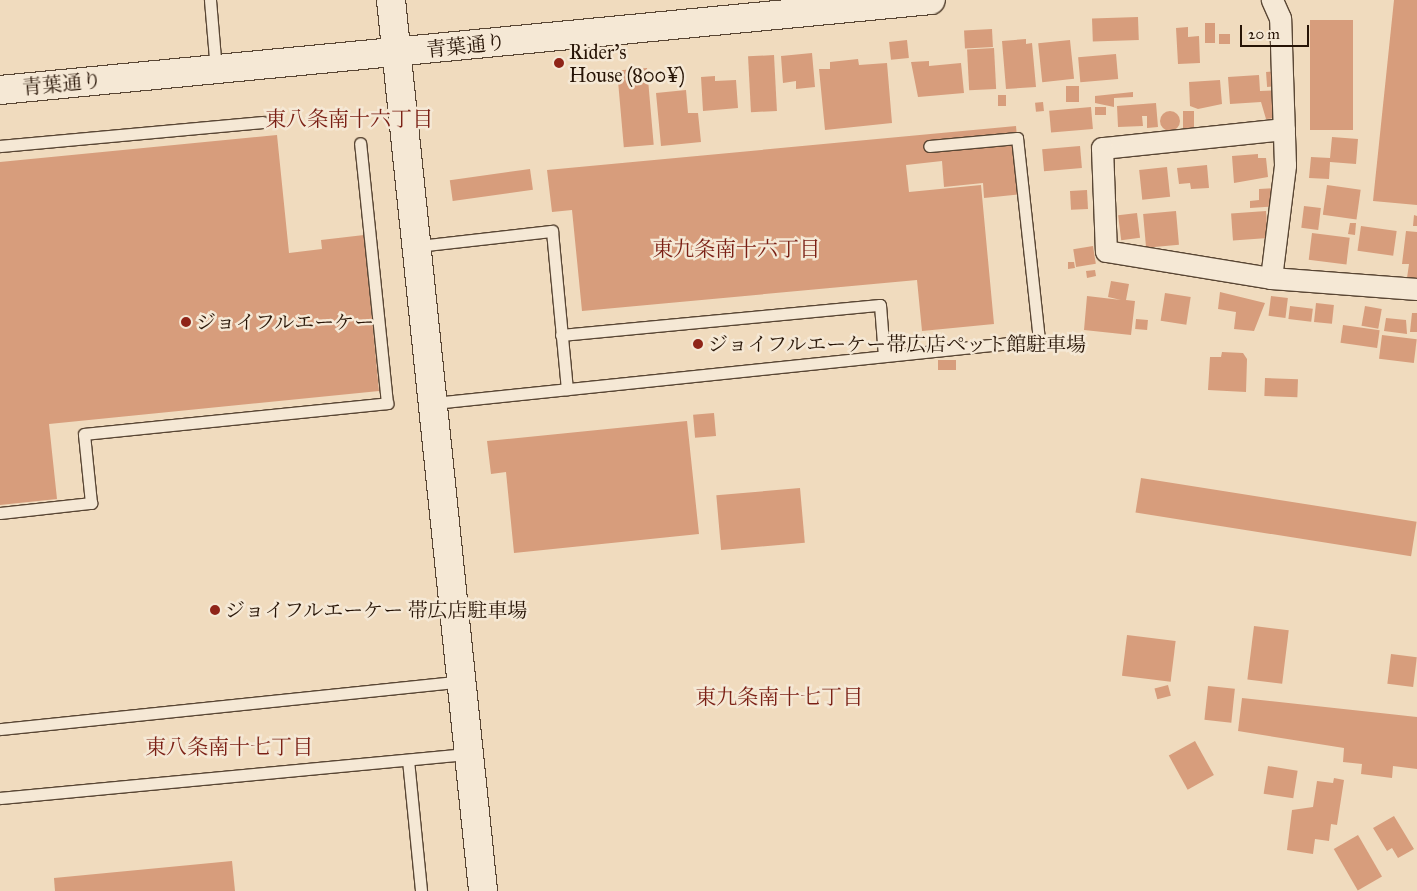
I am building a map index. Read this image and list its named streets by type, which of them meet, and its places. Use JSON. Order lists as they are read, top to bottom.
{
  "streets": {
    "street": ["青葉通り"]
  },
  "districts": [
    "東八条南十六丁目",
    "東九条南十六丁目",
    "東九条南十七丁目",
    "東八条南十七丁目"
  ],
  "places": [
    "Rider’s House (800¥)",
    "ジョイフルエーケー",
    "ジョイフルエーケー帯広店ペット館駐車場",
    "ジョイフルエーケー 帯広店駐車場"
  ],
  "scale_bar": "20 m"
}
